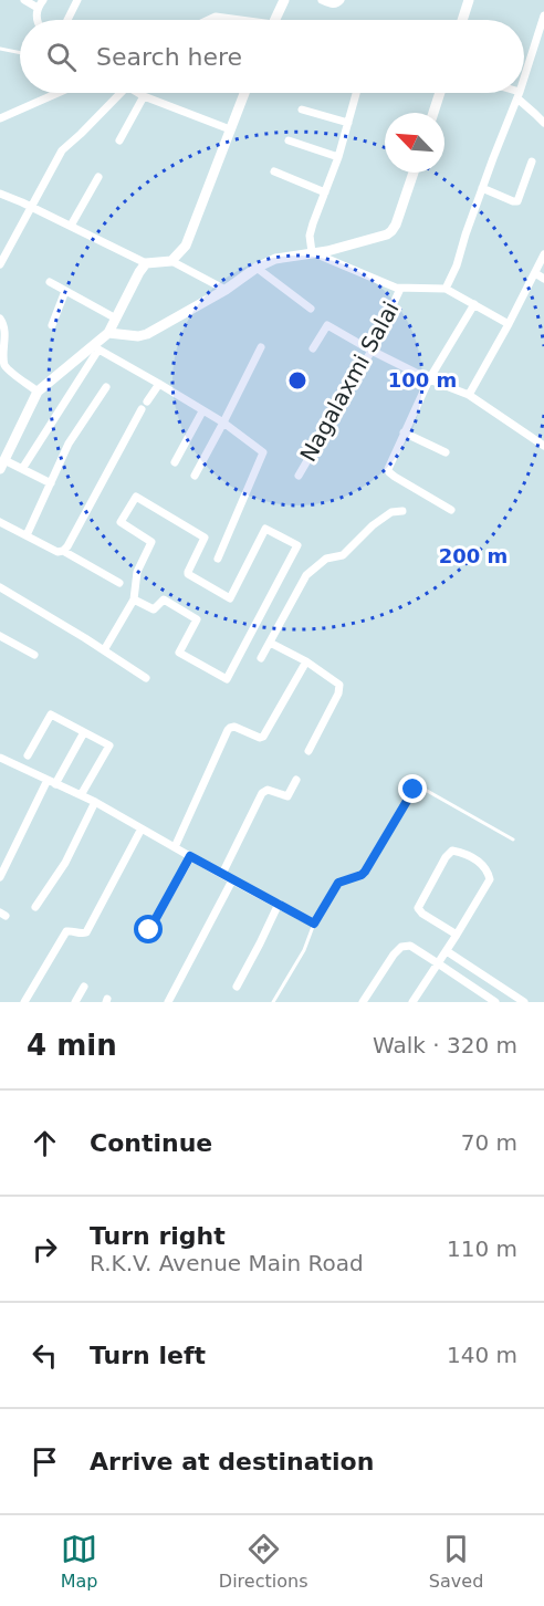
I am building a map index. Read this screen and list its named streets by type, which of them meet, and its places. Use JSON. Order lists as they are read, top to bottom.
{
  "streets": {
    "street": ["Nagalaxmi Salai"]
  },
  "north": "top left",
  "page": {
    "search": "Search here",
    "heading": ["4 min", "Walk · 320 m"],
    "list": [
      ["Continue", "70 m"],
      ["Turn right", "R.K.V. Avenue Main Road", "110 m"],
      ["Turn left", "140 m"],
      "Arrive at destination"
    ],
    "nav": ["Map", "Directions", "Saved"]
  },
  "rings": ["100 m", "200 m"]
}
